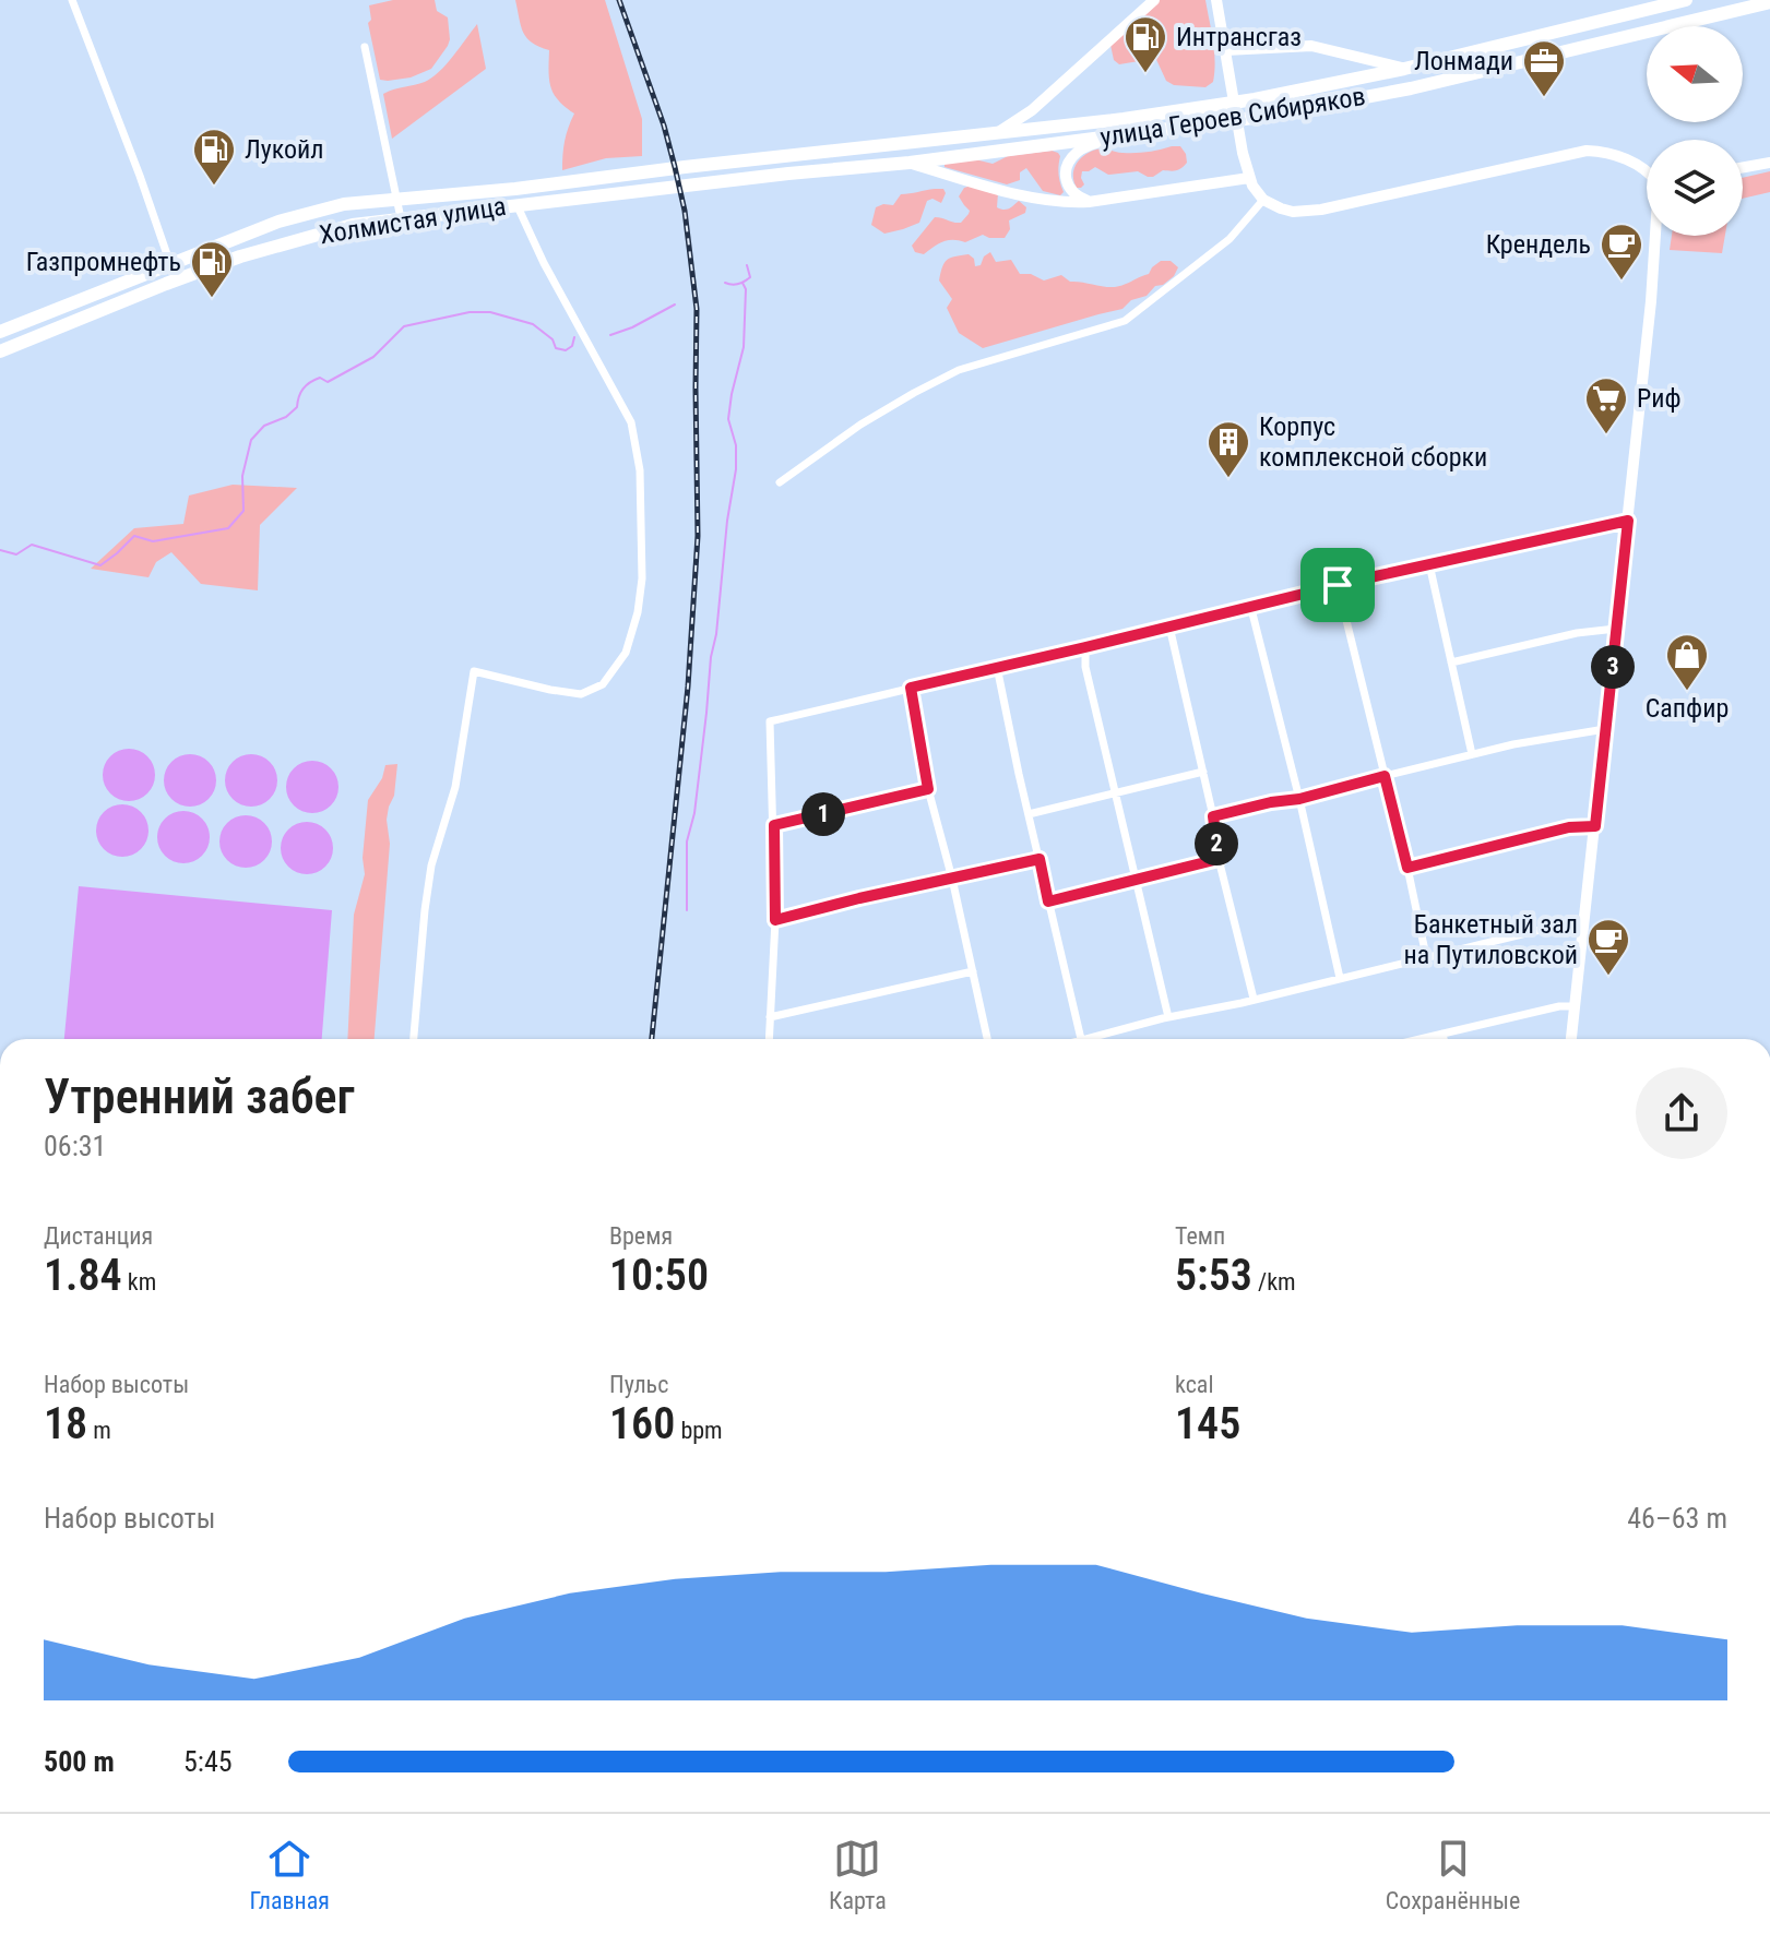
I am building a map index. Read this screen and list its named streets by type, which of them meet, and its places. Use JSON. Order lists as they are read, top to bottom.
{
  "streets": {
    "highway": ["улица Героев Сибиряков", "Холмистая улица"]
  },
  "crossings": [
    ["улица Героев Сибиряков", "Холмистая улица"]
  ],
  "places": {
    "fuel station": ["Интрансгаз", "Лукойл", "Газпромнефть"],
    "office": ["Лонмади"],
    "cafe": ["Крендель", "Банкетный зал на Путиловской"],
    "supermarket": ["Риф"],
    "building": ["Корпус комплексной сборки"],
    "shop": ["Сапфир"]
  },
  "north": "left",
  "page": {
    "pins": ["3", "1", "2"],
    "heading": ["Утренний забег", "06:31"],
    "stats": [
      ["Дистанция", "1.84 km"],
      ["Время", "10:50"],
      ["Темп", "5:53 /km"],
      ["Набор высоты", "18 m"],
      ["Пульс", "160 bpm"],
      ["kcal", "145"]
    ],
    "chart": ["Набор высоты", "46–63 m"],
    "list": [
      {
        "name": "500 m",
        "note": "5:45"
      }
    ],
    "tabs": ["Главная", "Карта", "Сохранённые"]
  }
}
